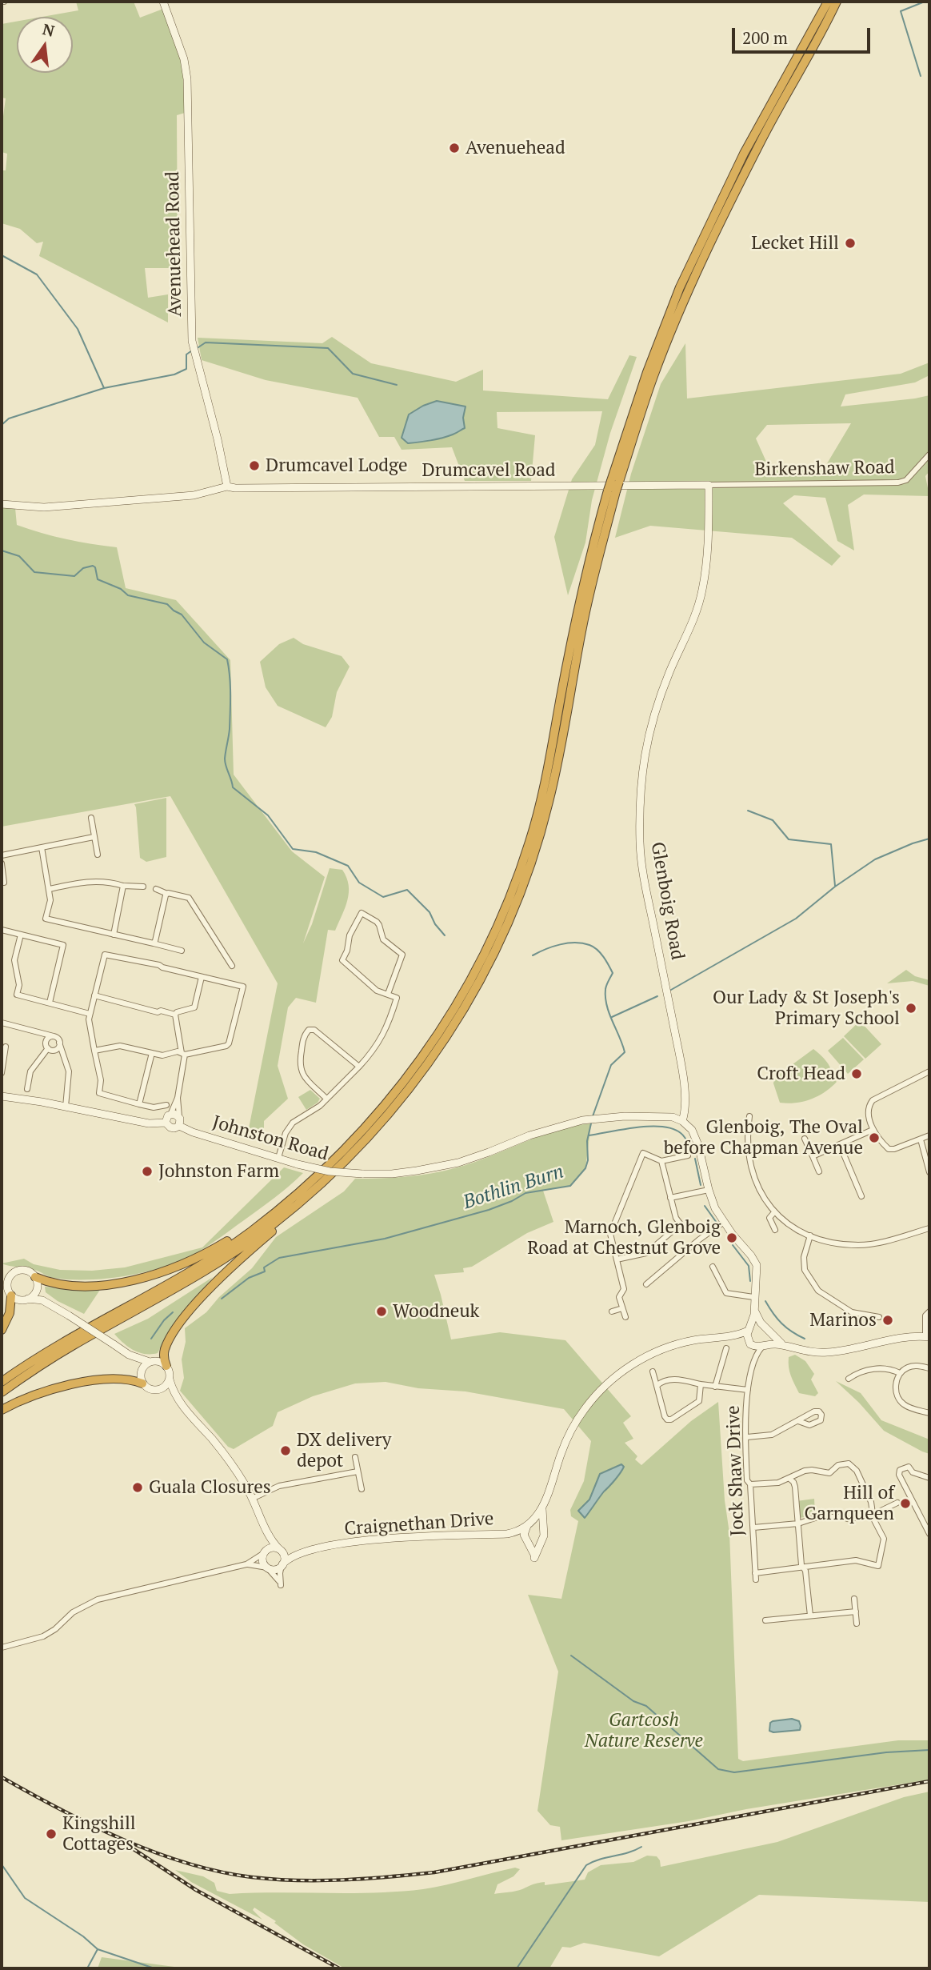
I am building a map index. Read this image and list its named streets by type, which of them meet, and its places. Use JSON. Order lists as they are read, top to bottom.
{
  "streets": {
    "street": [
      "Avenuehead Road",
      "Birkenshaw Road",
      "Drumcavel Road",
      "Glenboig Road",
      "Johnston Road",
      "Jock Shaw Drive",
      "Craignethan Drive"
    ]
  },
  "crossings": [
    ["Avenuehead Road", "Drumcavel Road"],
    ["Birkenshaw Road", "Drumcavel Road"],
    ["Birkenshaw Road", "Glenboig Road"],
    ["Drumcavel Road", "Glenboig Road"],
    ["Glenboig Road", "Johnston Road"]
  ],
  "water": ["Bothlin Burn"],
  "parks": ["Gartcosh Nature Reserve"],
  "places": [
    "Avenuehead",
    "Lecket Hill",
    "Drumcavel Lodge",
    "Our Lady & St Joseph's Primary School",
    "Croft Head",
    "Glenboig, The Oval before Chapman Avenue",
    "Johnston Farm",
    "Marnoch, Glenboig Road at Chestnut Grove",
    "Woodneuk",
    "Marinos",
    "DX delivery depot",
    "Guala Closures",
    "Hill of Garnqueen",
    "Kingshill Cottages"
  ],
  "scale_bar": "200 m",
  "north": "top"
}
